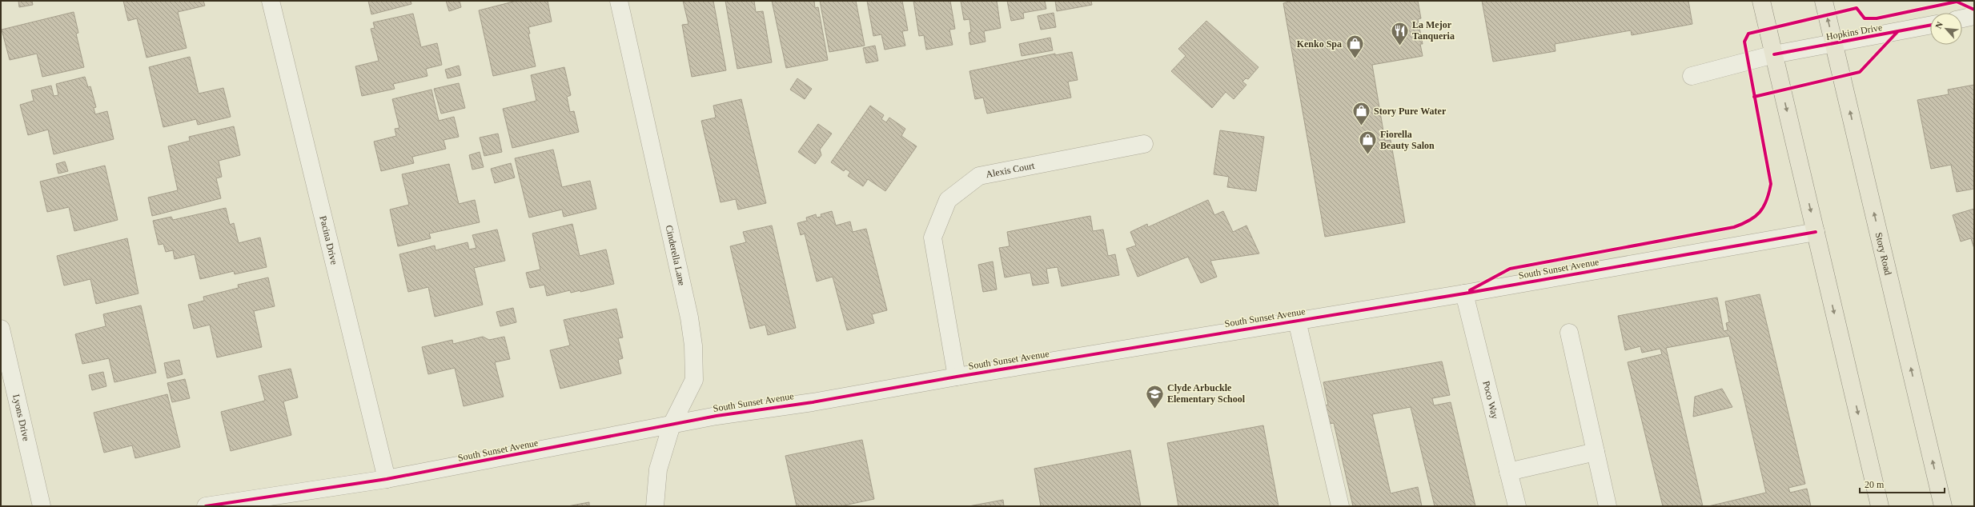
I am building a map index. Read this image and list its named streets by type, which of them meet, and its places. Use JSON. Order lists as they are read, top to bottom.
{
  "streets": {
    "main road": ["Story Road"],
    "street": [
      "Hopkins Drive",
      "Alexis Court",
      "Pacina Drive",
      "Cinderella Lane",
      "South Sunset Avenue",
      "Poco Way",
      "Lyons Drive"
    ]
  },
  "crossings": [
    ["Hopkins Drive", "Story Road"],
    ["Alexis Court", "South Sunset Avenue"],
    ["Pacina Drive", "South Sunset Avenue"],
    ["Cinderella Lane", "South Sunset Avenue"],
    ["South Sunset Avenue", "Poco Way"]
  ],
  "places": {
    "restaurant": ["La Mejor Tanqueria"],
    "shop": ["Kenko Spa", "Story Pure Water", "Fiorella Beauty Salon"],
    "school or university": ["Clyde Arbuckle Elementary School"]
  },
  "scale_bar": "20 m",
  "north": "top left"
}
